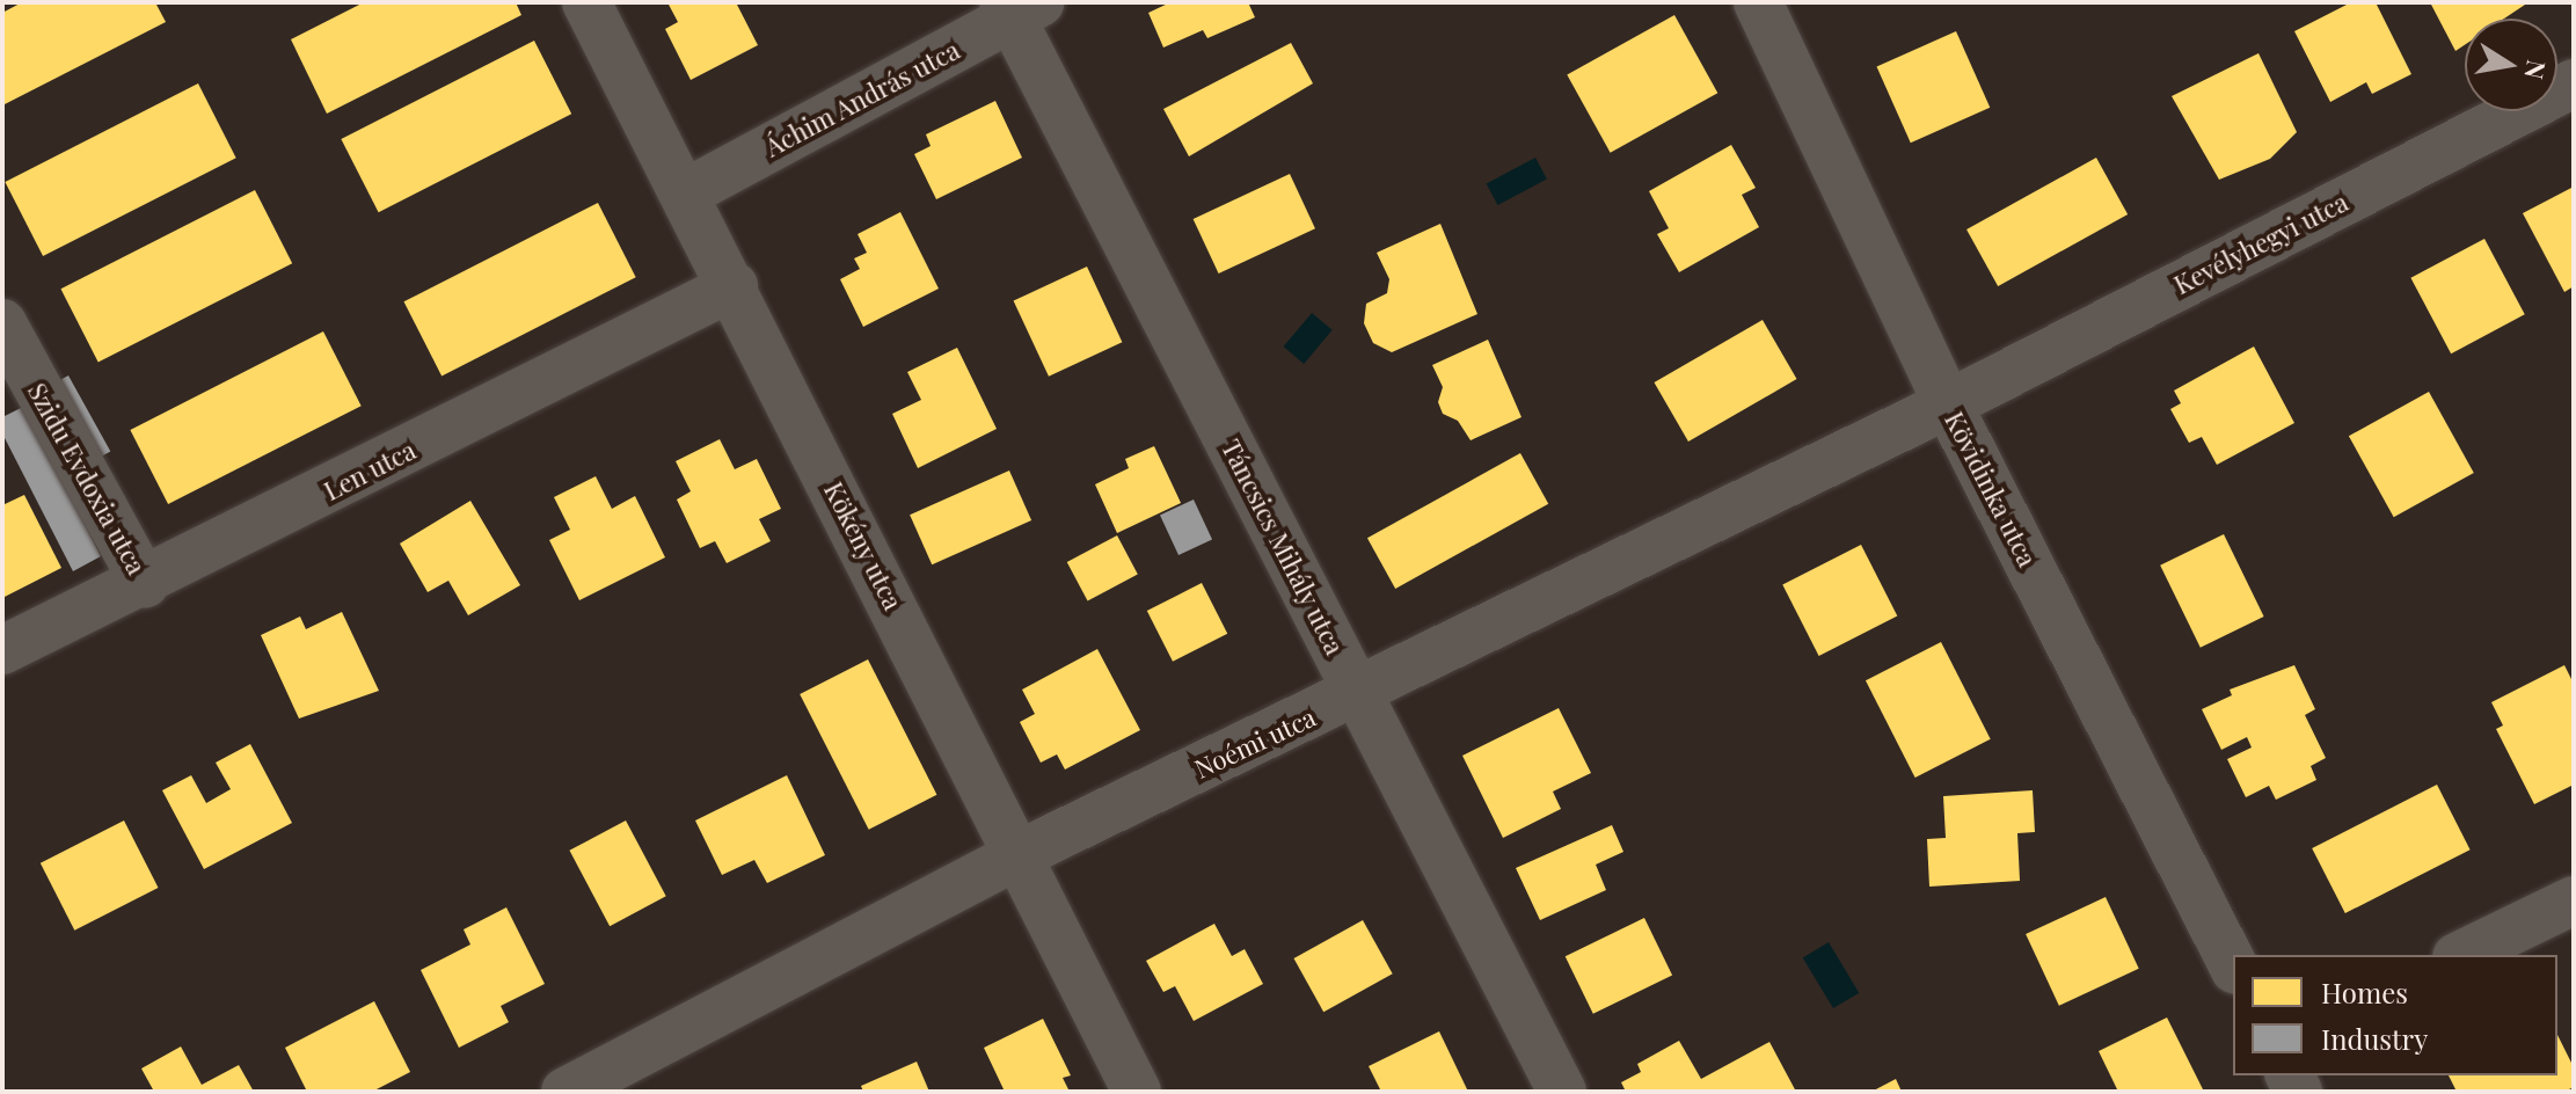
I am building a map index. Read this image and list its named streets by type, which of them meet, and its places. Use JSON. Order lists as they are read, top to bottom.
{
  "streets": {
    "street": [
      "Áchim András utca",
      "Kevélyhegyi utca",
      "Len utca",
      "Szidu Evdoxia utca",
      "Kövidinka utca",
      "Kökény utca",
      "Táncsics Mihály utca",
      "Noémi utca"
    ]
  },
  "crossings": [
    ["Áchim András utca", "Kökény utca"],
    ["Áchim András utca", "Táncsics Mihály utca"],
    ["Kevélyhegyi utca", "Kövidinka utca"],
    ["Kevélyhegyi utca", "Noémi utca"],
    ["Len utca", "Szidu Evdoxia utca"],
    ["Len utca", "Kökény utca"],
    ["Kövidinka utca", "Noémi utca"],
    ["Kökény utca", "Noémi utca"],
    ["Táncsics Mihály utca", "Noémi utca"]
  ],
  "legend": ["Homes", "Industry"],
  "north": "right"
}
